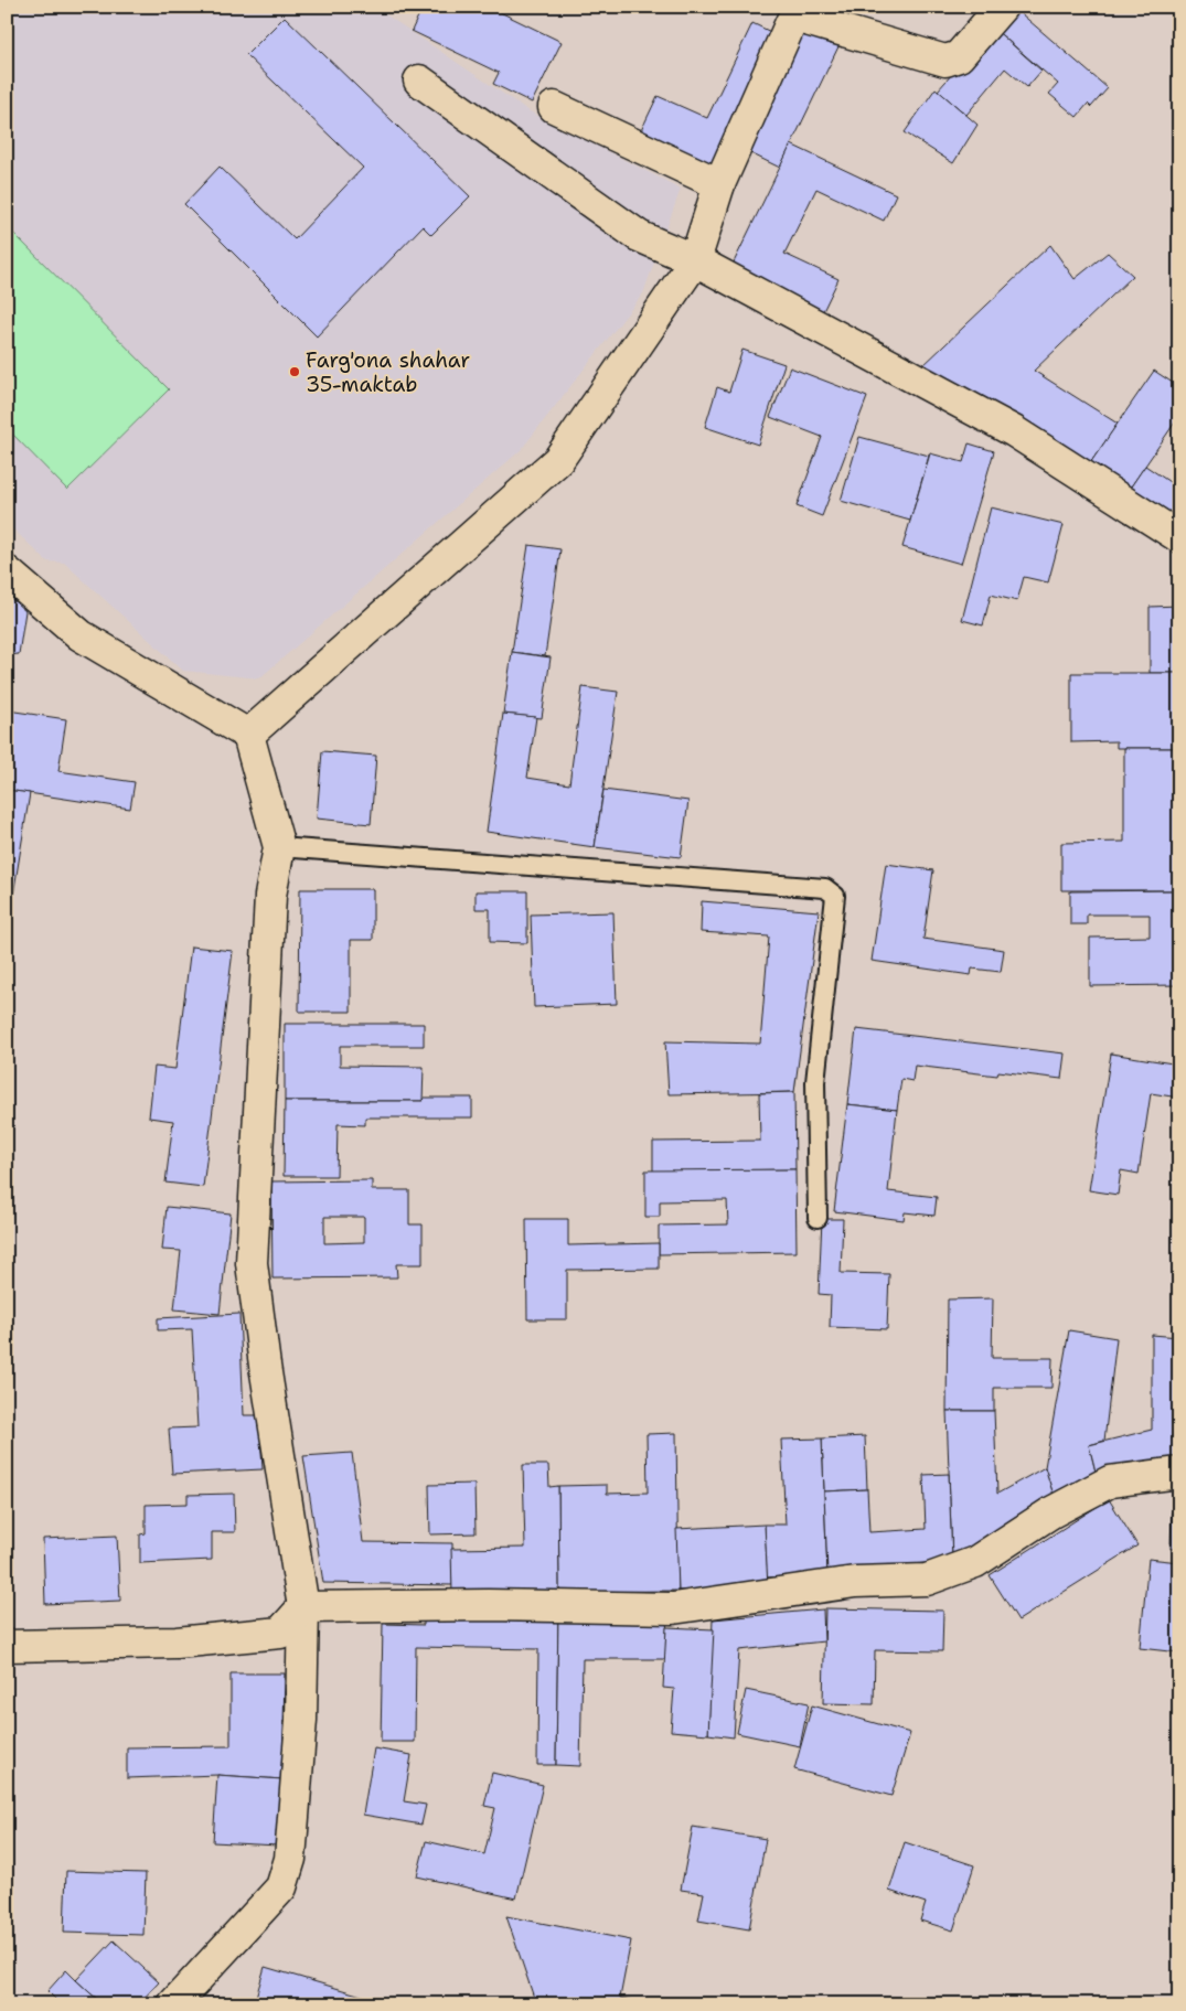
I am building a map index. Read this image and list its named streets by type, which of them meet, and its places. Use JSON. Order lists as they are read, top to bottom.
{
  "places": ["Farg'ona shahar 35-maktab"]
}
